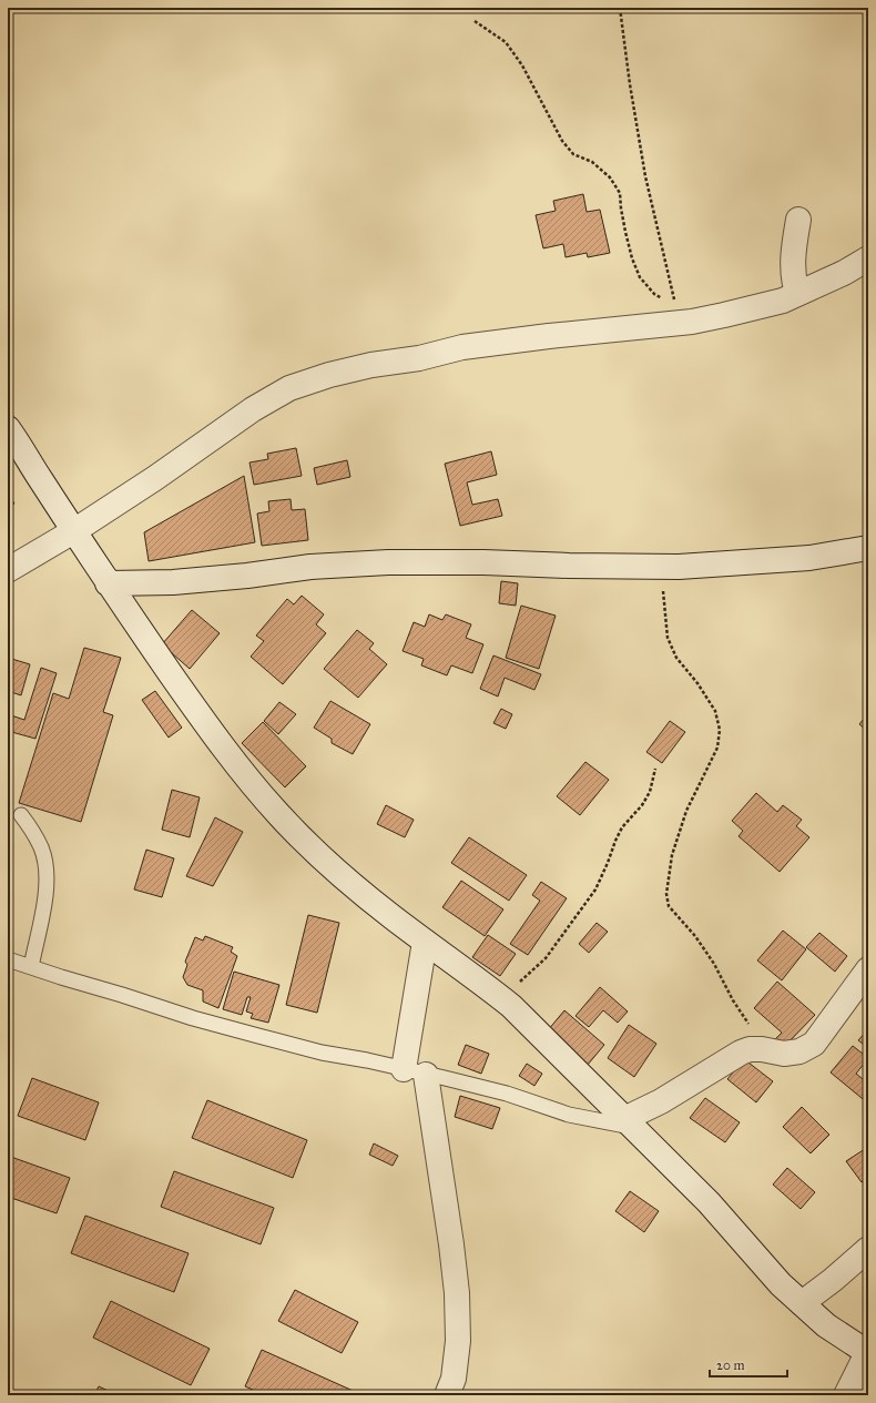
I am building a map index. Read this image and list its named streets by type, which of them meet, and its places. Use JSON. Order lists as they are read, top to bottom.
{
  "scale_bar": "20 m"
}
